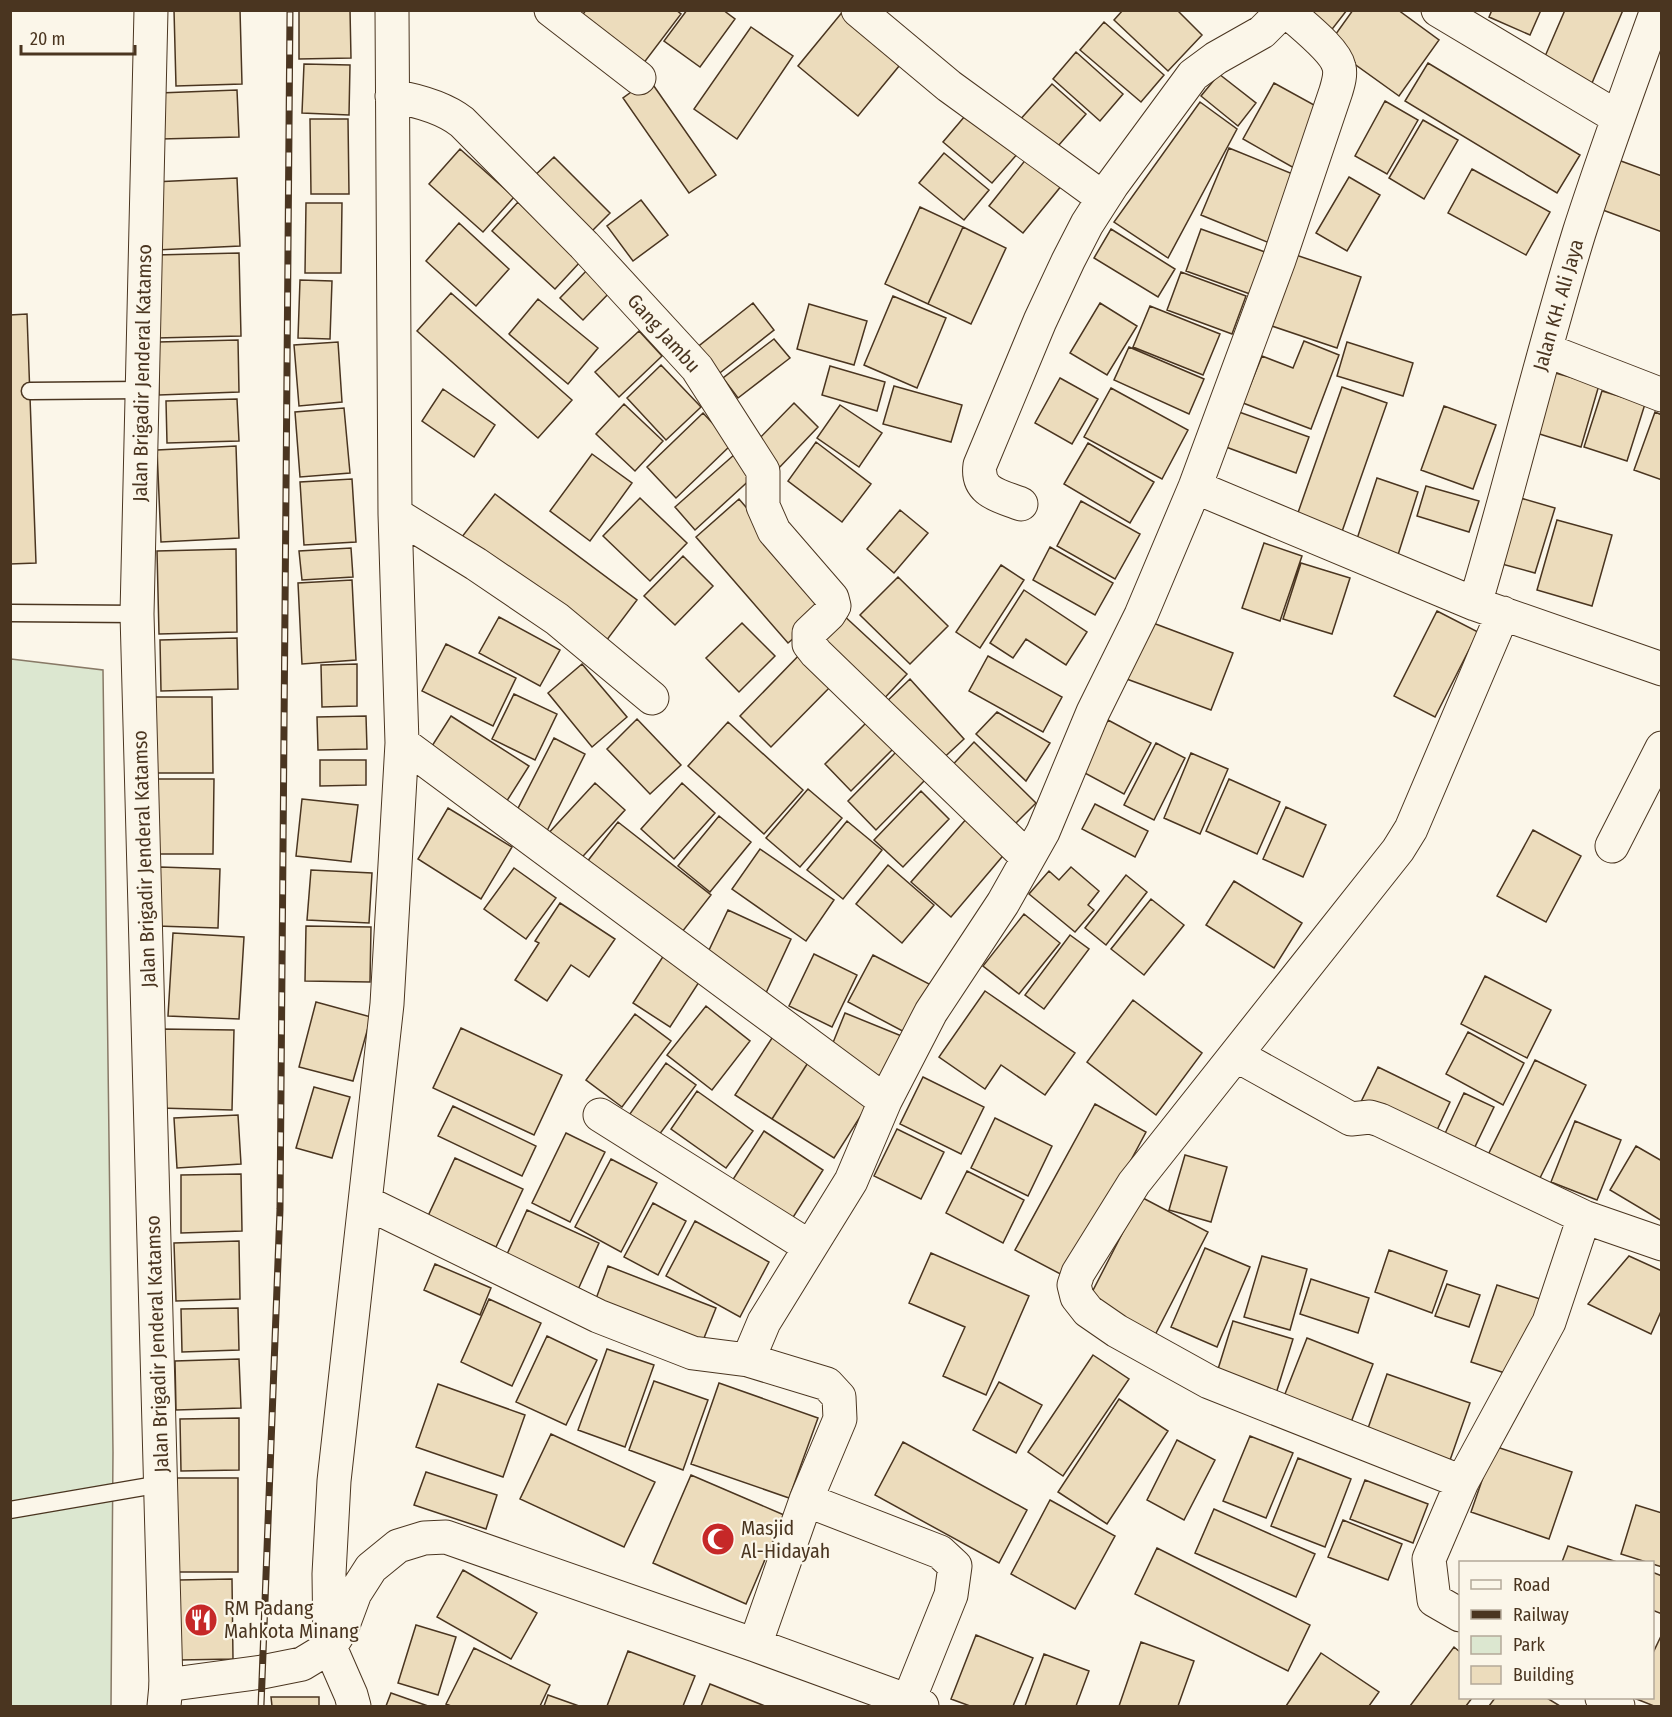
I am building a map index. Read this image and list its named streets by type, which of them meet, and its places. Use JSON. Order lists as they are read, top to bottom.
{
  "streets": {
    "main road": ["Jalan KH. Ali Jaya", "Gang Jambu", "Jalan Brigadir Jenderal Katamso"]
  },
  "places": {
    "mosque": ["Masjid Al-Hidayah"],
    "restaurant": ["RM Padang Mahkota Minang"]
  },
  "legend": [
    "Road",
    "Railway",
    "Park",
    "Building"
  ],
  "scale_bar": "20 m"
}
